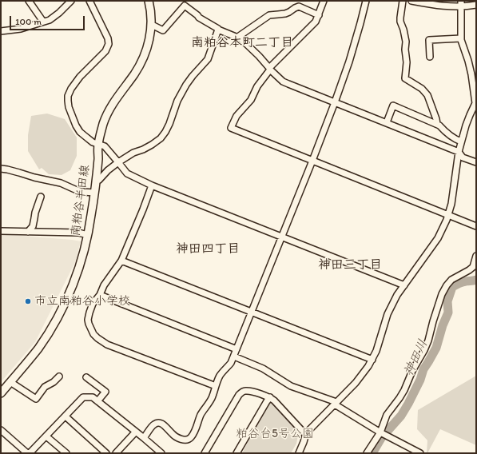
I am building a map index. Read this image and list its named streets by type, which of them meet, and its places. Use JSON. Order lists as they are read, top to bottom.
{
  "streets": {
    "main road": ["南粕谷半田線"]
  },
  "districts": ["南粕谷本町二丁目", "神田四丁目", "神田三丁目"],
  "water": ["神田川"],
  "parks": ["粕谷台5号公園"],
  "places": ["市立南粕谷小学校"],
  "scale_bar": "100 m"
}
